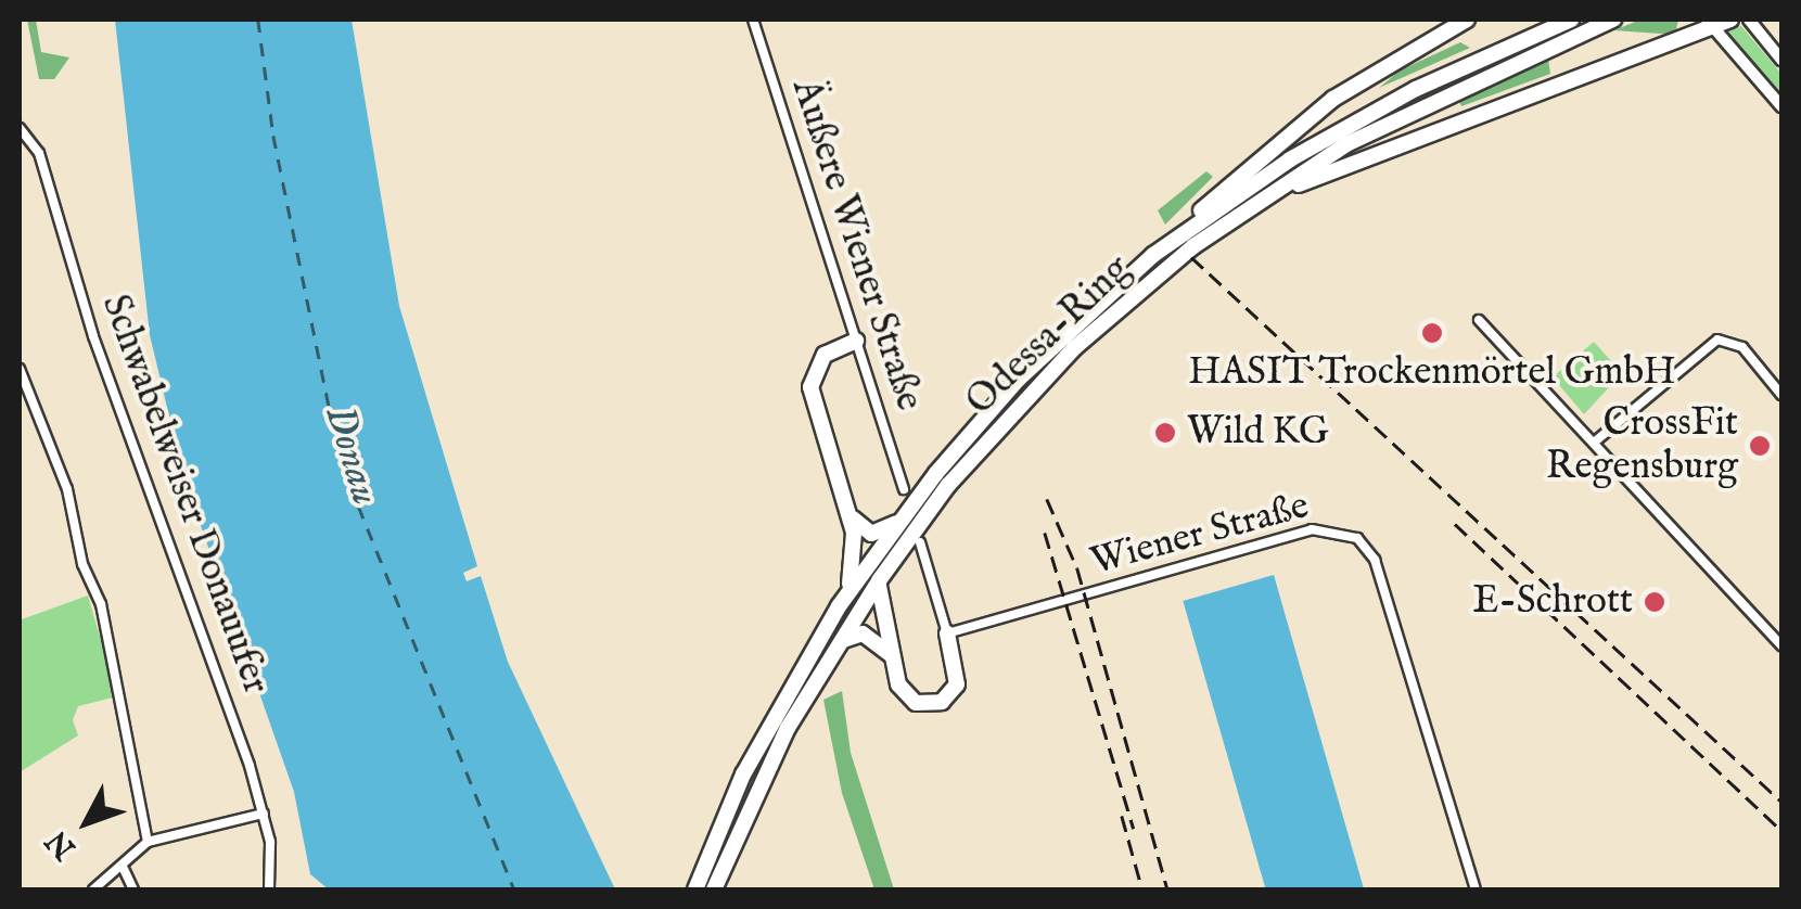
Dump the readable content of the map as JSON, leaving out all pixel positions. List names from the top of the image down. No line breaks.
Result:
{"streets":{"highway":["Odessa-Ring"],"street":["Äußere Wiener Straße","Schwabelweiser Donauufer","Wiener Straße"]},"water":["Donau"],"places":["HASIT Trockenmörtel GmbH","Wild KG","CrossFit Regensburg","E-Schrott"],"north":"bottom left"}
